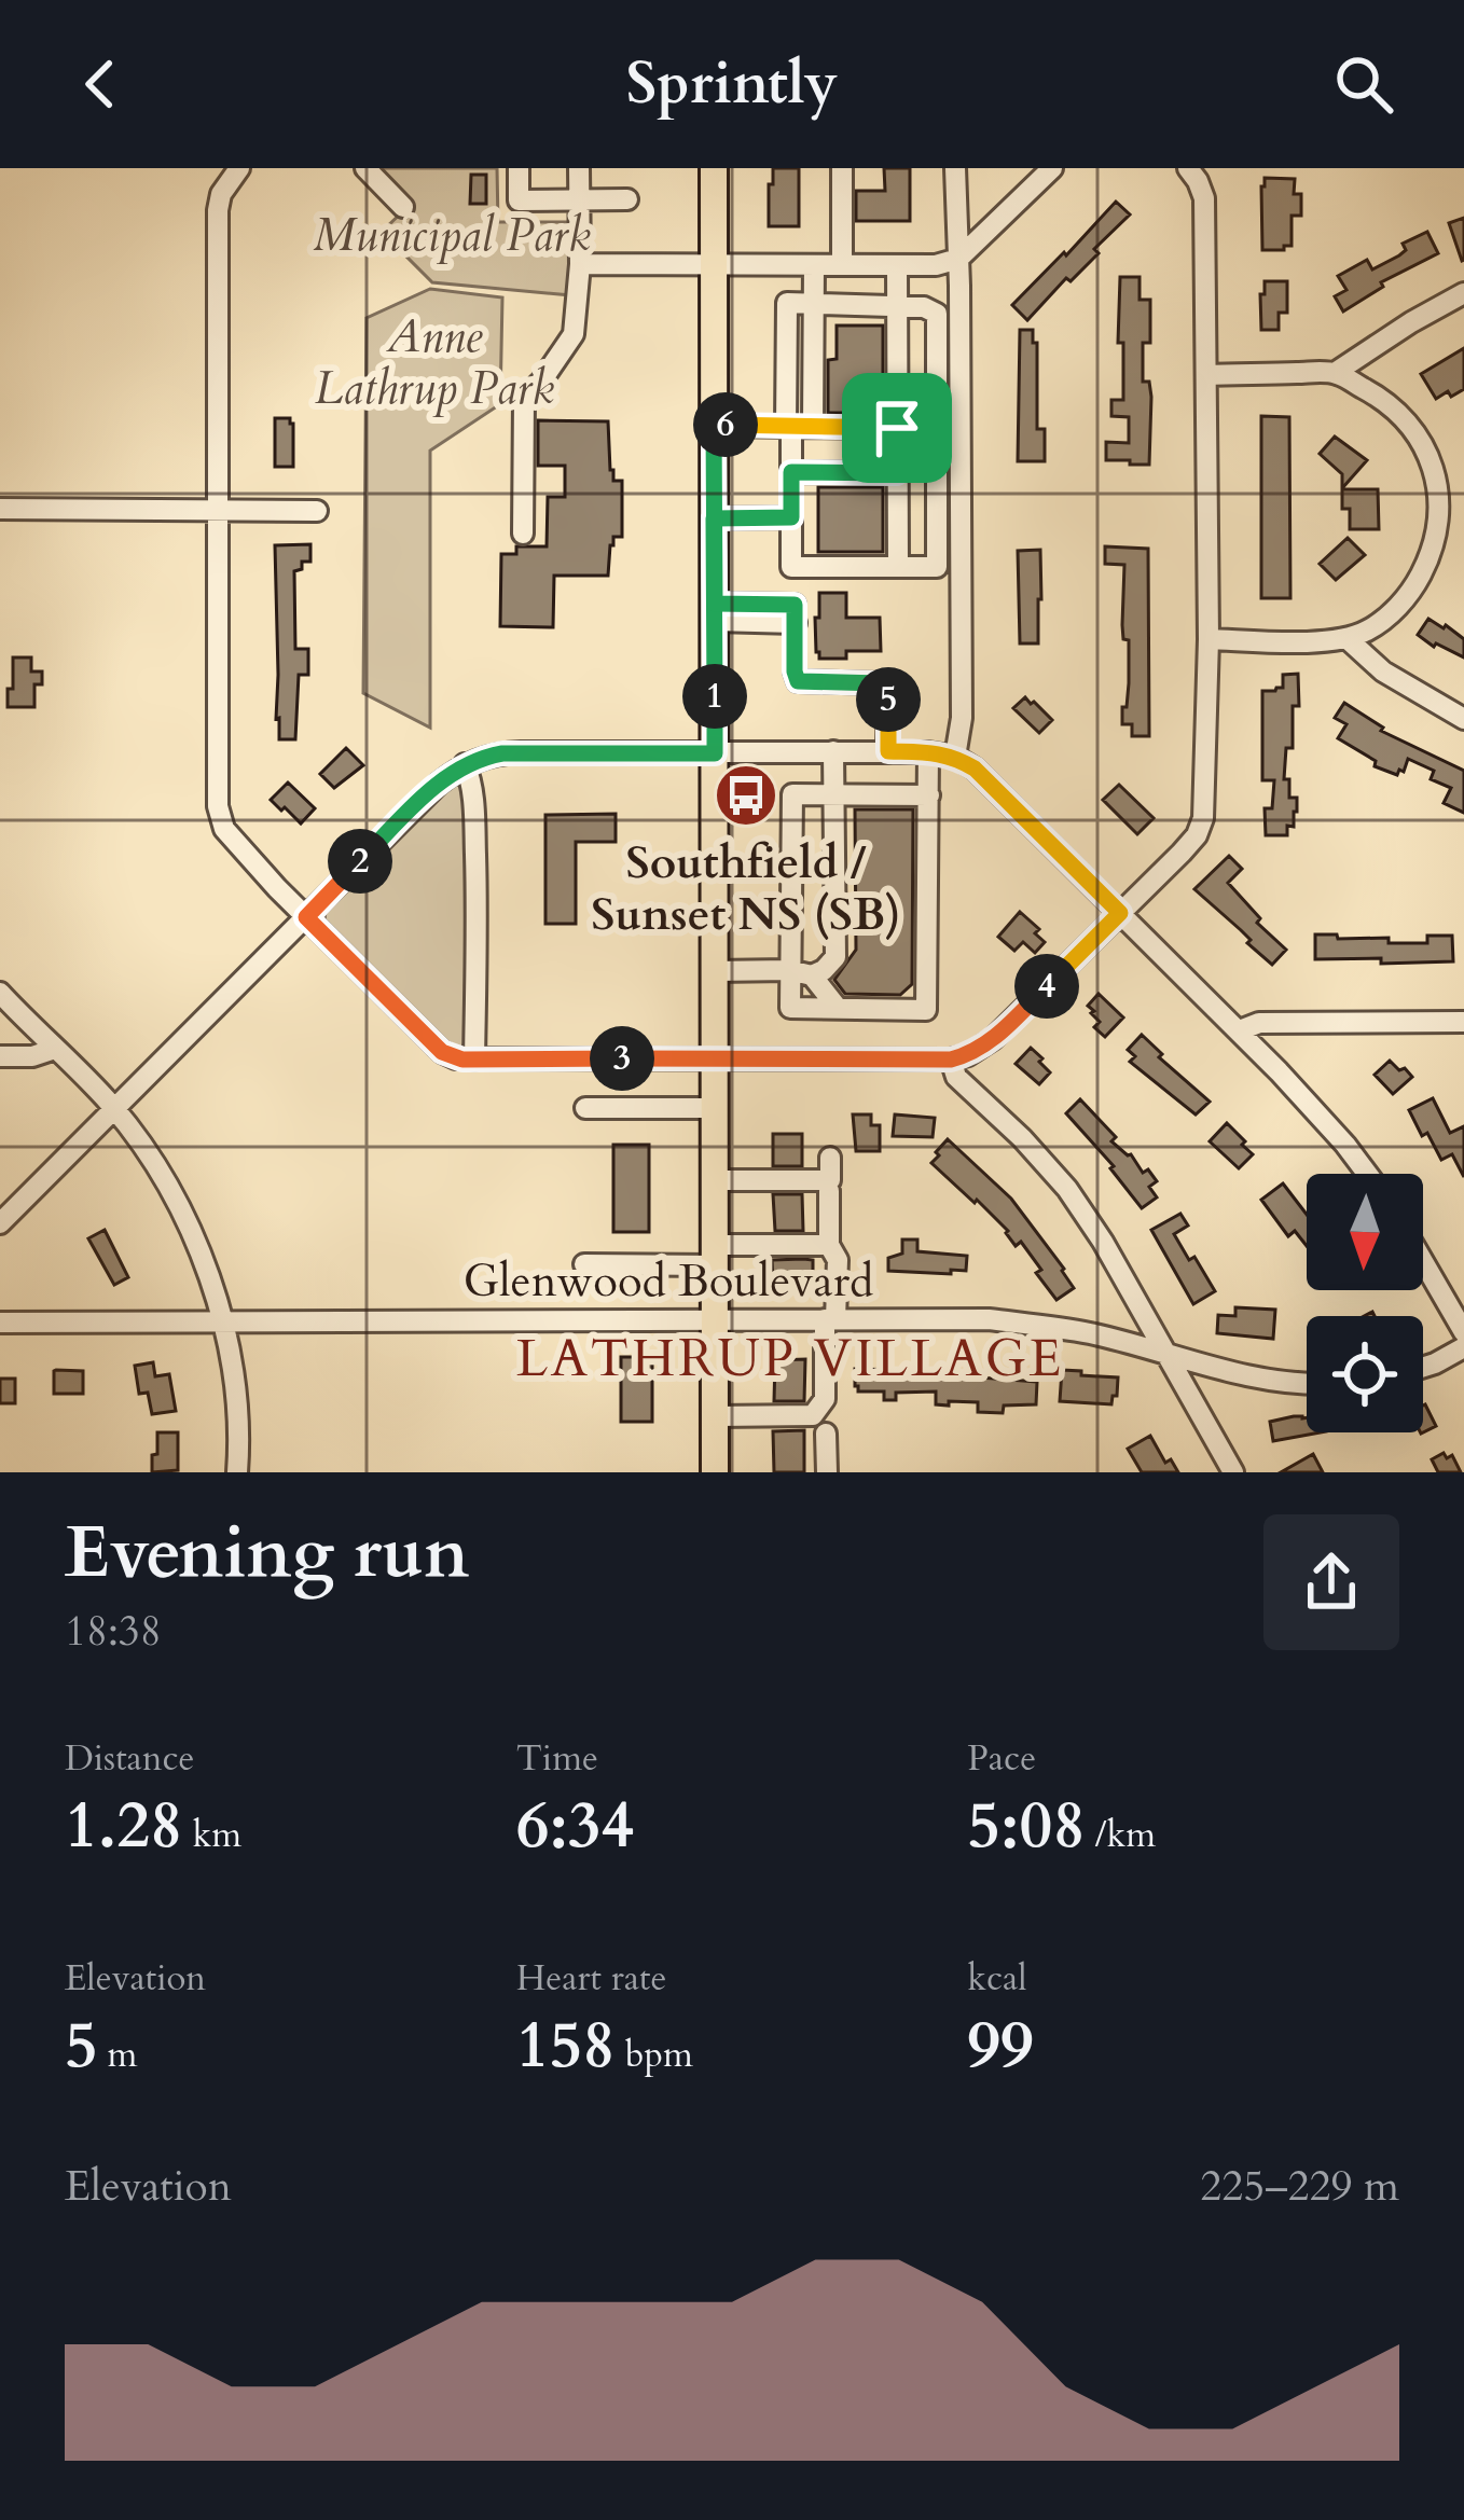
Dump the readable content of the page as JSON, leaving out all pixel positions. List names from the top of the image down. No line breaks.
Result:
{"streets":{"street":["Glenwood Boulevard"]},"districts":["LATHRUP VILLAGE"],"parks":["Municipal Park","Anne Lathrup Park"],"places":{"bus stop":["Southfield / Sunset NS (SB)"]},"north":"bottom","page":{"header":"Sprintly","pins":["6","1","5","2","4","3"],"heading":["Evening run","18:38"],"stats":[["Distance","1.28 km"],["Time","6:34"],["Pace","5:08 /km"],["Elevation","5 m"],["Heart rate","158 bpm"],["kcal","99"]],"chart":["Elevation","225–229 m"]}}
